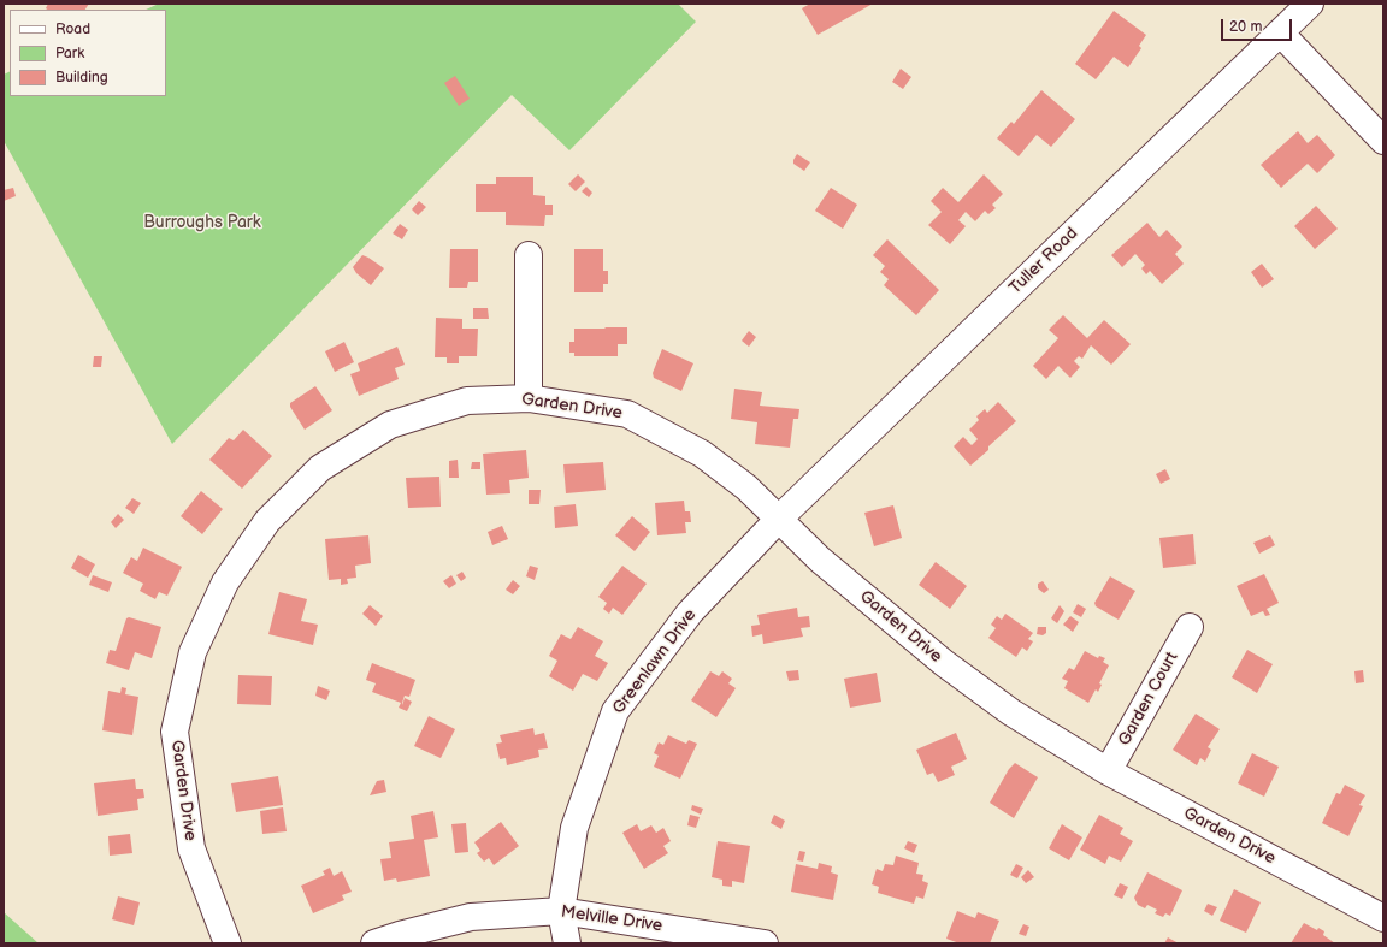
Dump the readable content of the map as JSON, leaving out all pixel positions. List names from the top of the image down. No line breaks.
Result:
{"streets":{"street":["Tuller Road","Garden Drive","Greenlawn Drive","Garden Court","Melville Drive"]},"crossings":[["Tuller Road","Garden Drive"],["Tuller Road","Greenlawn Drive"],["Garden Drive","Greenlawn Drive"],["Garden Drive","Garden Court"],["Greenlawn Drive","Melville Drive"]],"parks":["Burroughs Park"],"legend":["Road","Park","Building"],"scale_bar":"20 m"}
